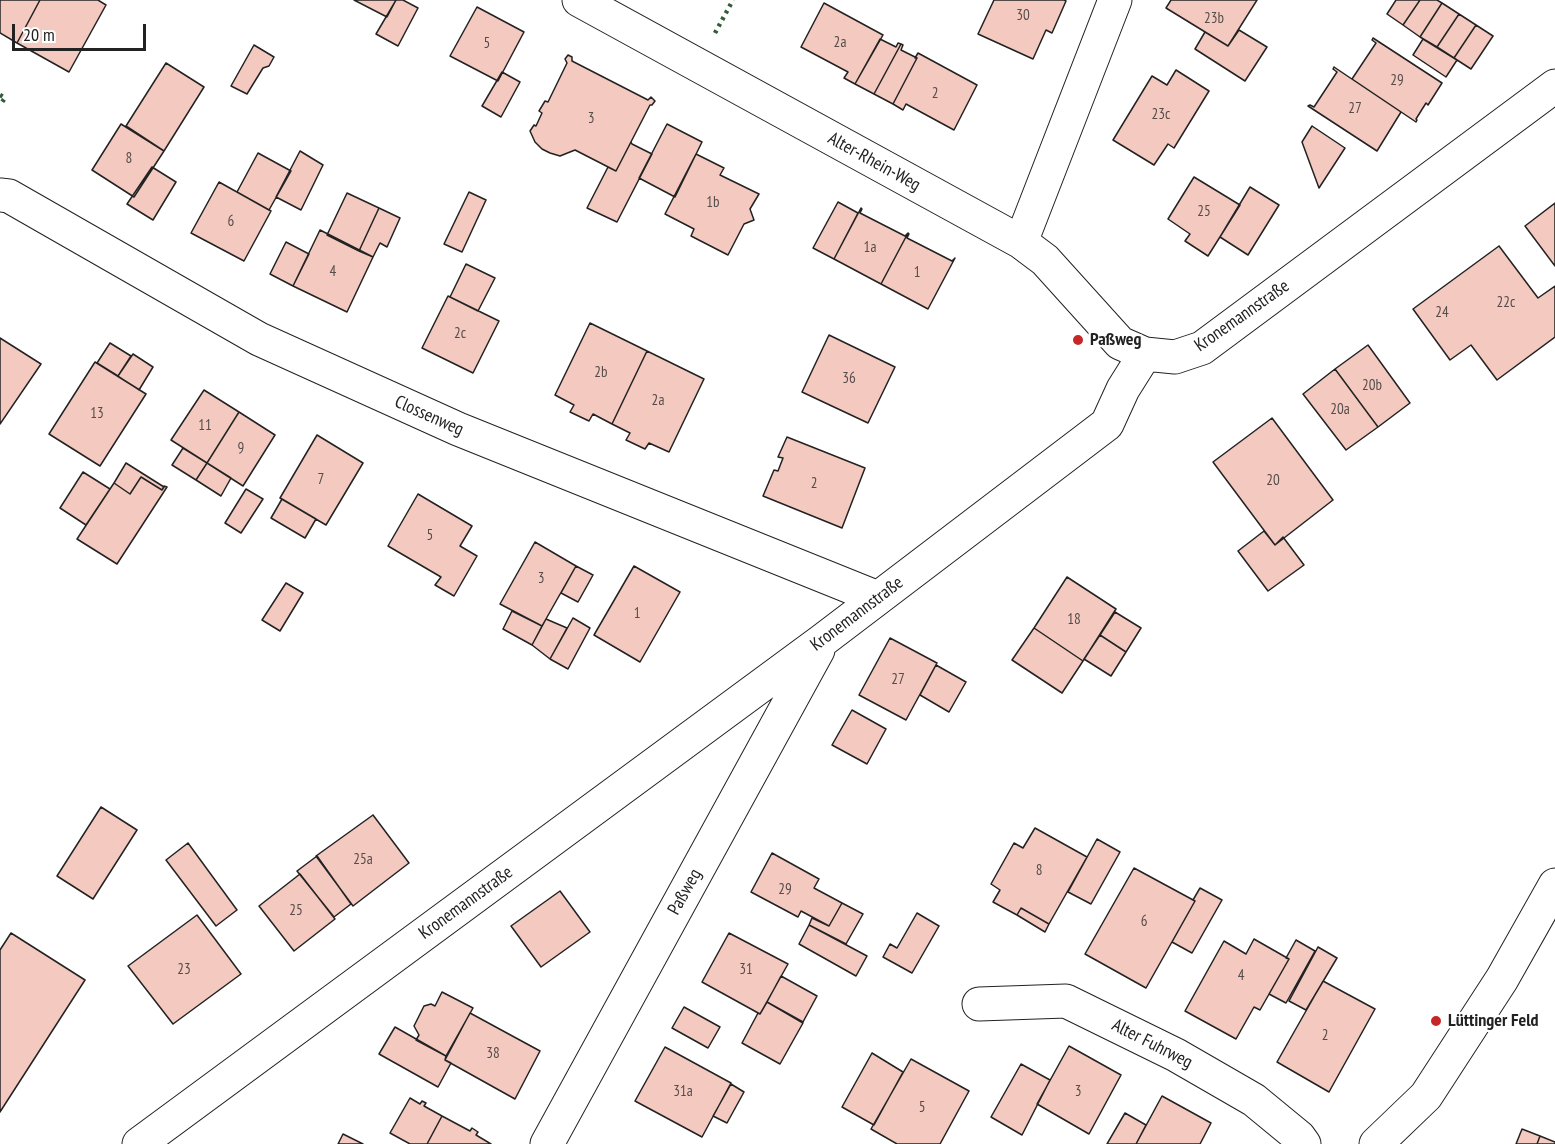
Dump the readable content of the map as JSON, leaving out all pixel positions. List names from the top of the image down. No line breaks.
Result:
{"streets":{"street":["Alter-Rhein-Weg","Kronemannstraße","Clossenweg","Paßweg","Alter Fuhrweg"]},"crossings":[["Alter-Rhein-Weg","Kronemannstraße"],["Kronemannstraße","Clossenweg"],["Kronemannstraße","Paßweg"]],"places":["Paßweg","Lüttinger Feld"],"house_numbers":["30","23b","2a","5","29","2","27","23c","3","8","1b","25","6","1a","4","1","22c","24","2c","2b","36","20b","2a","20a","13","11","9","7","20","2","5","3","1","18","27","25a","8","29","25","6","23","31","4","2","38","31a","3","5"],"scale_bar":"20 m"}
